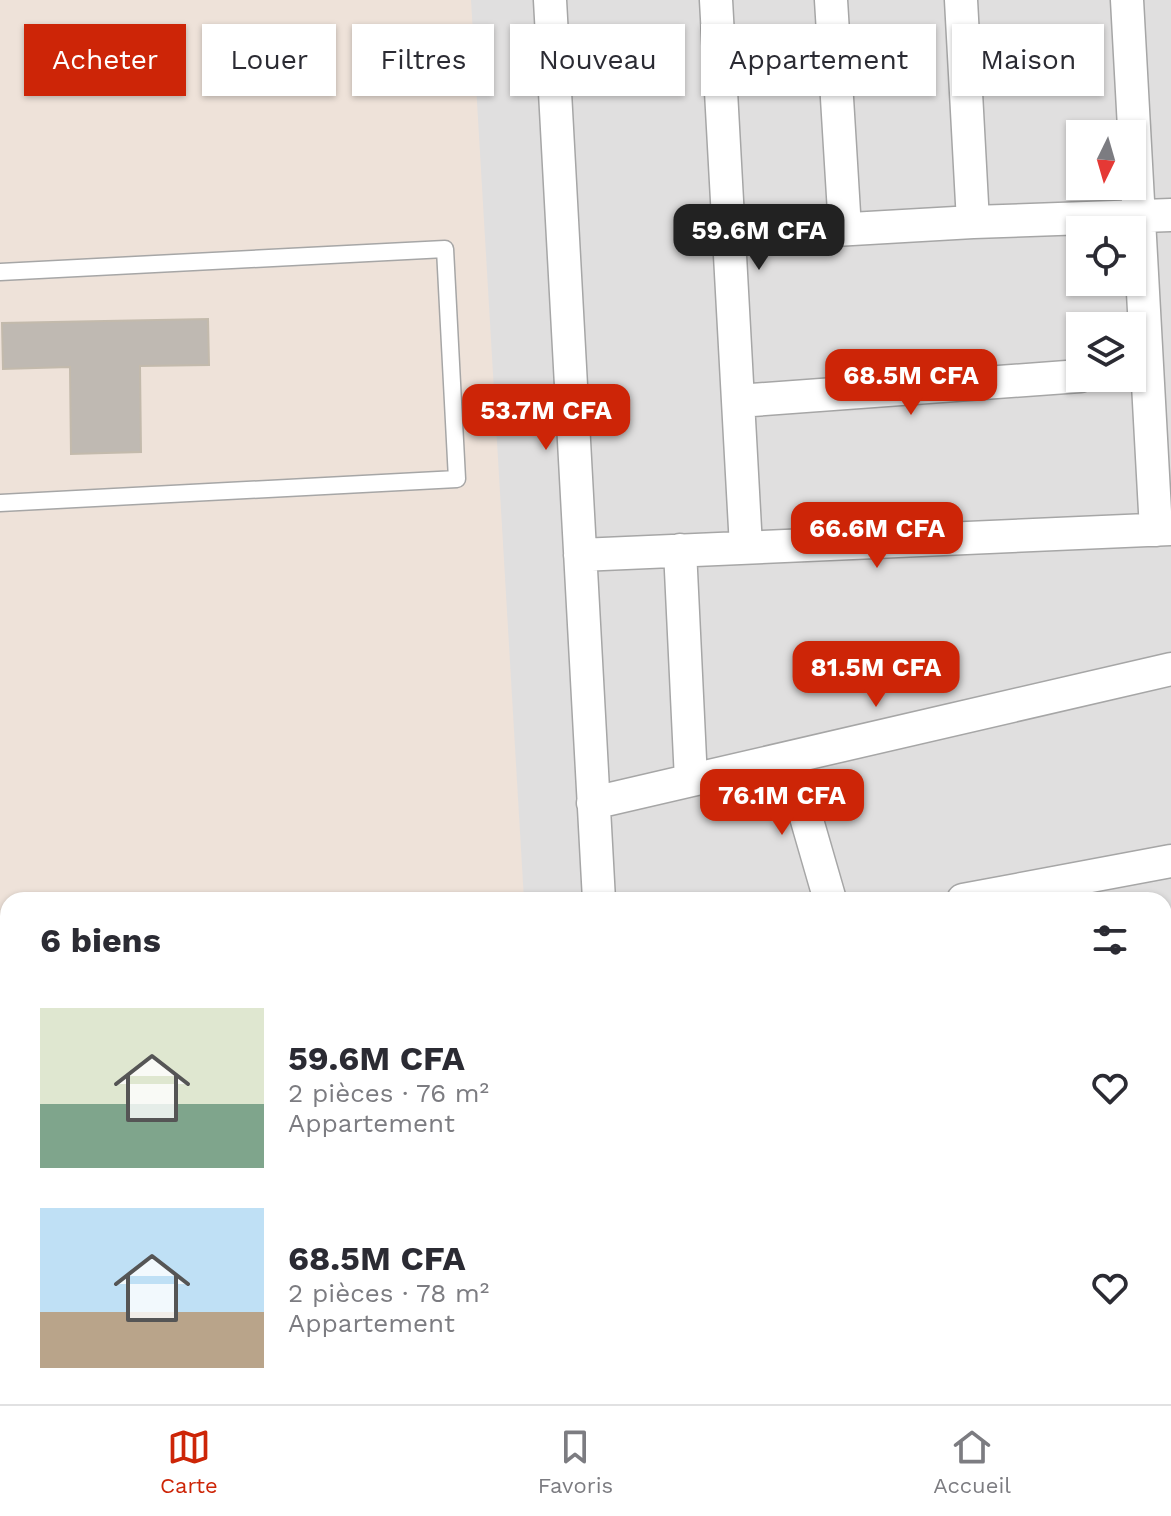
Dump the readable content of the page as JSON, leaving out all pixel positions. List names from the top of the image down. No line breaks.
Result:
{"north":"bottom","page":{"chip":["Acheter","Louer","Filtres","Nouveau","Appartement","Maison"],"price":["59.6M CFA","68.5M CFA","53.7M CFA","66.6M CFA","81.5M CFA","76.1M CFA"],"heading":"6 biens","list":[{"name":"59.6M CFA","note":"2 pièces · 76 m² · Appartement"},{"name":"68.5M CFA","note":"2 pièces · 78 m² · Appartement"}],"tabs":["Carte","Favoris","Accueil"]}}
